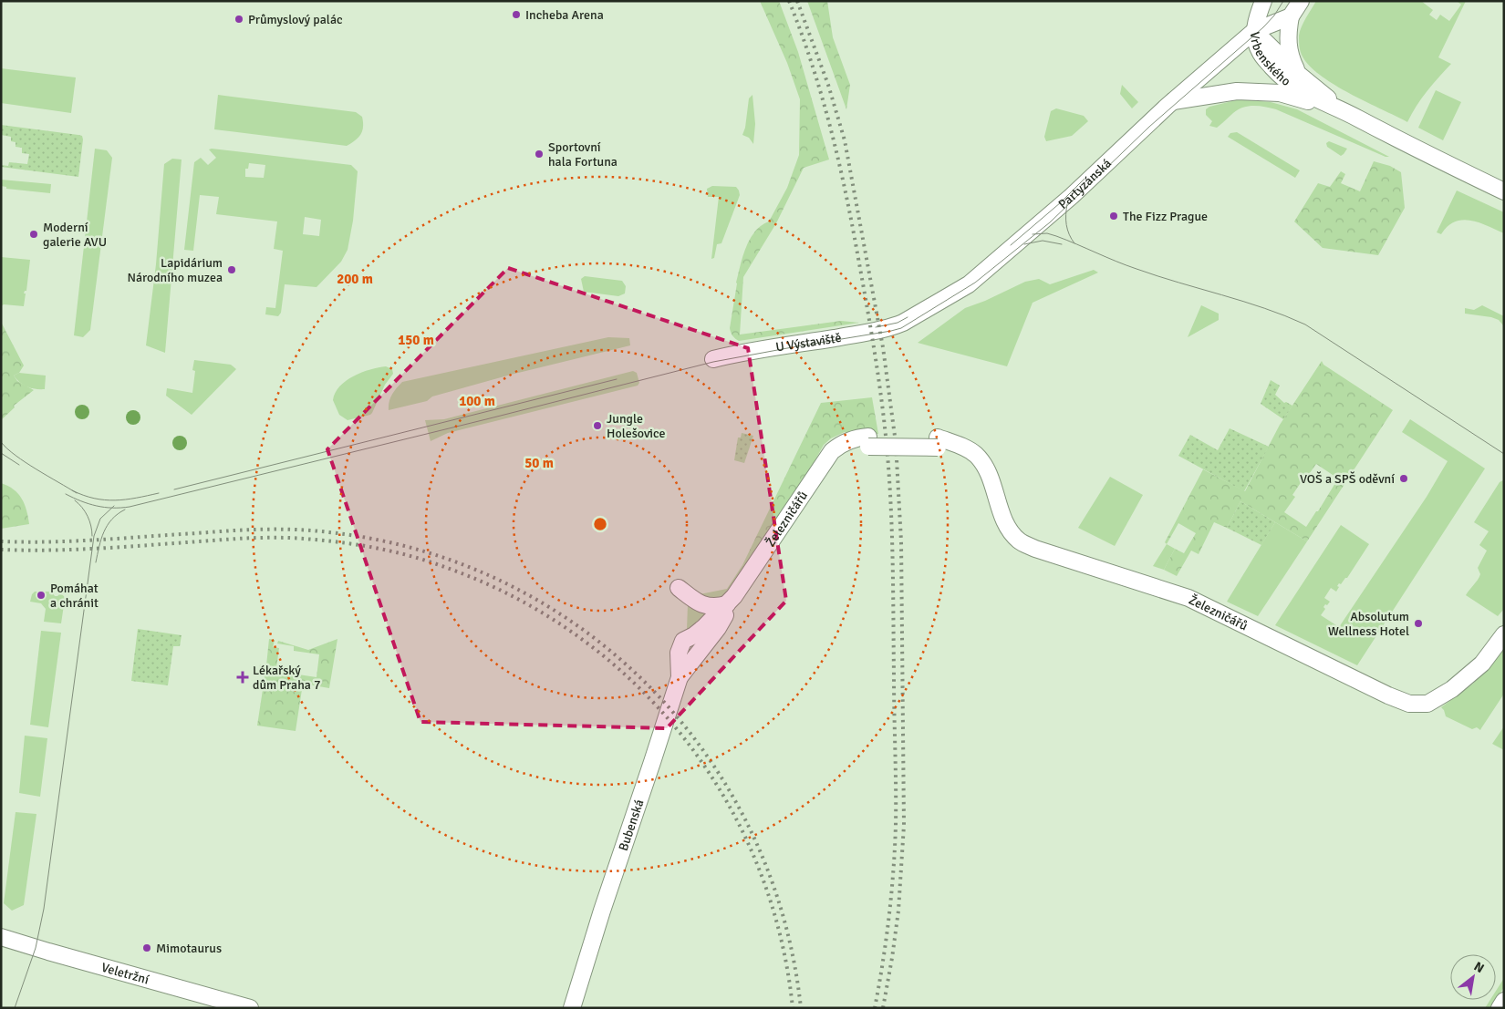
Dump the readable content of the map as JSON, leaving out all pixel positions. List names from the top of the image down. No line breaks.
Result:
{"streets":{"main road":["Vrbenského","Partyzánská","U Výstaviště","Železničářů","Bubenská","Veletržní"]},"crossings":[["Vrbenského","Partyzánská"],["Partyzánská","U Výstaviště"],["Železničářů","Bubenská"]],"places":{"other":["Incheba Arena","Průmyslový palác","Sportovní hala Fortuna","The Fizz Prague","Moderní galerie AVU","Lapidárium Národního muzea","Jungle Holešovice","VOŠ a SPŠ oděvní","Pomáhat a chránit","Absolutum Wellness Hotel","Mimotaurus"],"health":["Lékařský dům Praha 7"]},"north":"top right","rings":["200 m","150 m","100 m","50 m"]}
